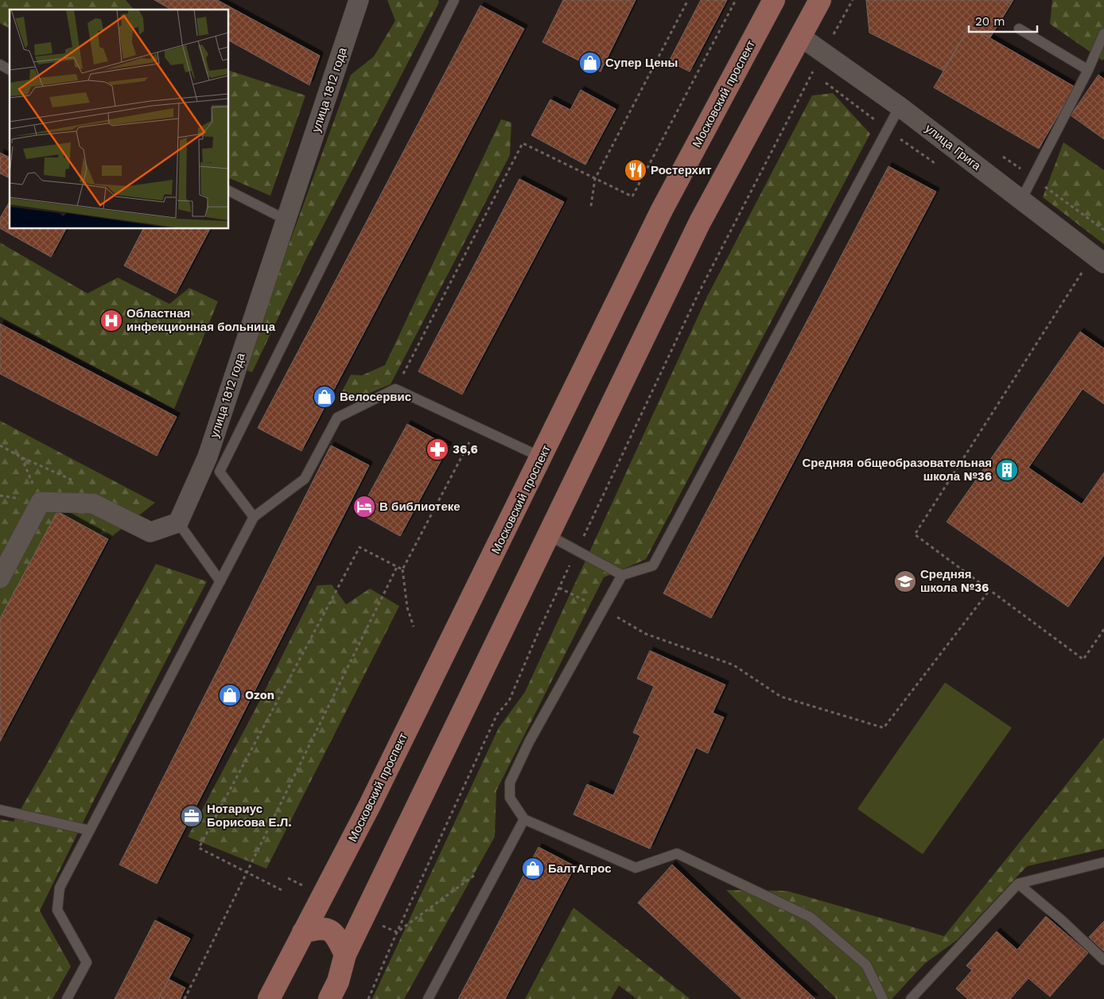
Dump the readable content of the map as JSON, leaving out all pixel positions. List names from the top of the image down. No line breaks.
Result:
{"streets":{"main road":["Московский проспект"],"street":["улица 1812 года","улица Грига"]},"places":{"shop":["Супер Цены","Велосервис","Ozon","БалтАгрос"],"restaurant":["Ростерхит"],"hospital":["Областная инфекционная больница"],"pharmacy":["36,6"],"building":["Средняя общеобразовательная школа №36"],"hotel":["В библиотеке"],"school or university":["Средняя школа №36"],"office":["Нотариус Борисова Е.Л."]},"scale_bar":"20 m"}
